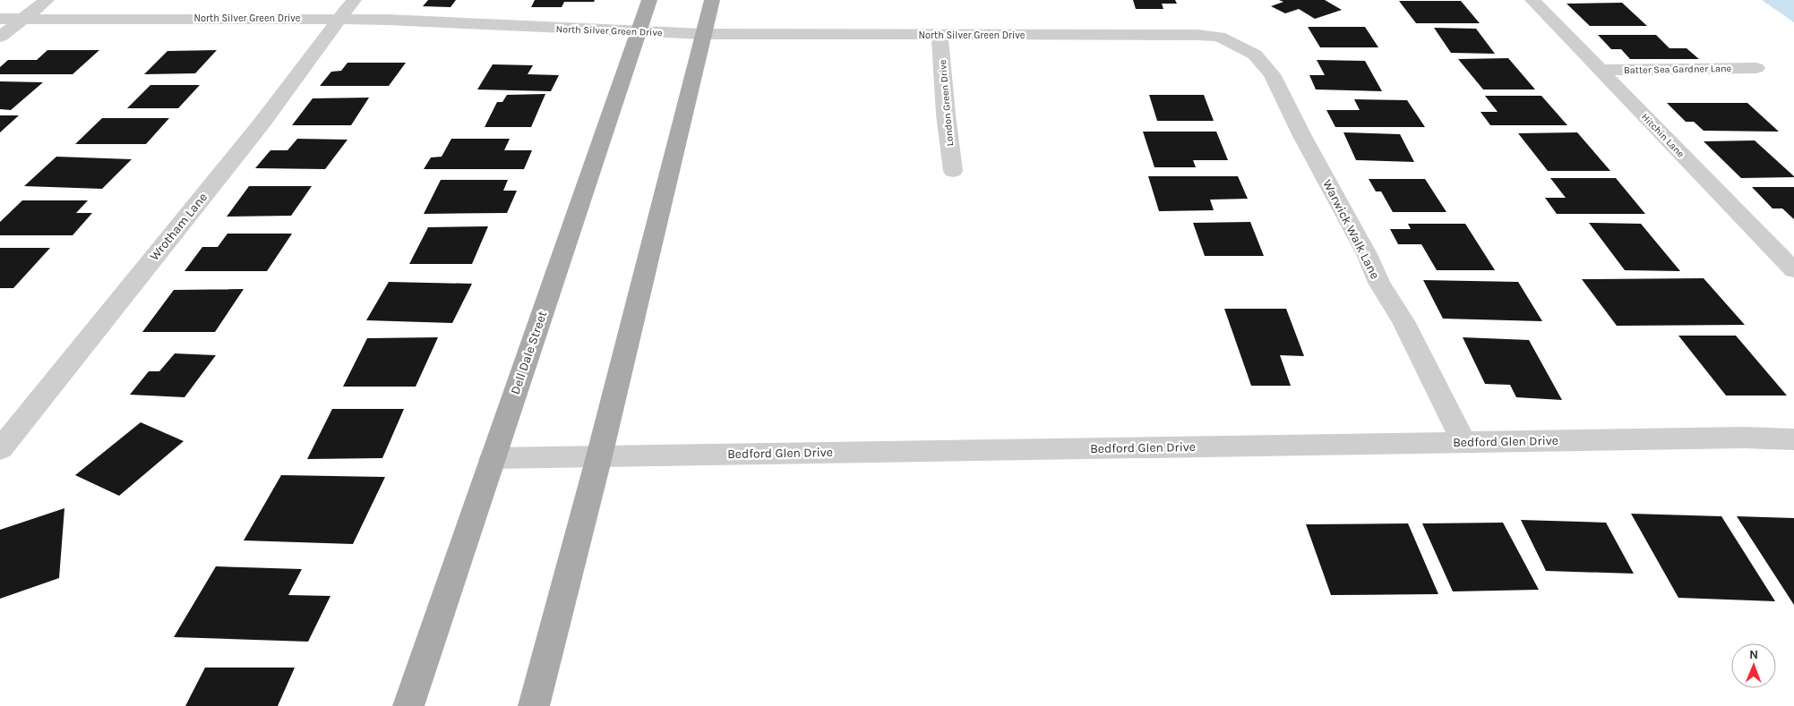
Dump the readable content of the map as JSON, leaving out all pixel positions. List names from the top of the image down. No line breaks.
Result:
{"streets":{"main road":["Dell Dale Street"],"street":["North Silver Green Drive","Batter Sea Gardner Lane","London Green Drive","Hitchin Lane","Wrotham Lane","Warwick Walk Lane","Bedford Glen Drive"]},"crossings":[["North Silver Green Drive","London Green Drive"],["North Silver Green Drive","Wrotham Lane"],["North Silver Green Drive","Warwick Walk Lane"],["North Silver Green Drive","Dell Dale Street"],["Batter Sea Gardner Lane","Hitchin Lane"],["Warwick Walk Lane","Bedford Glen Drive"],["Dell Dale Street","Bedford Glen Drive"]],"north":"top"}
